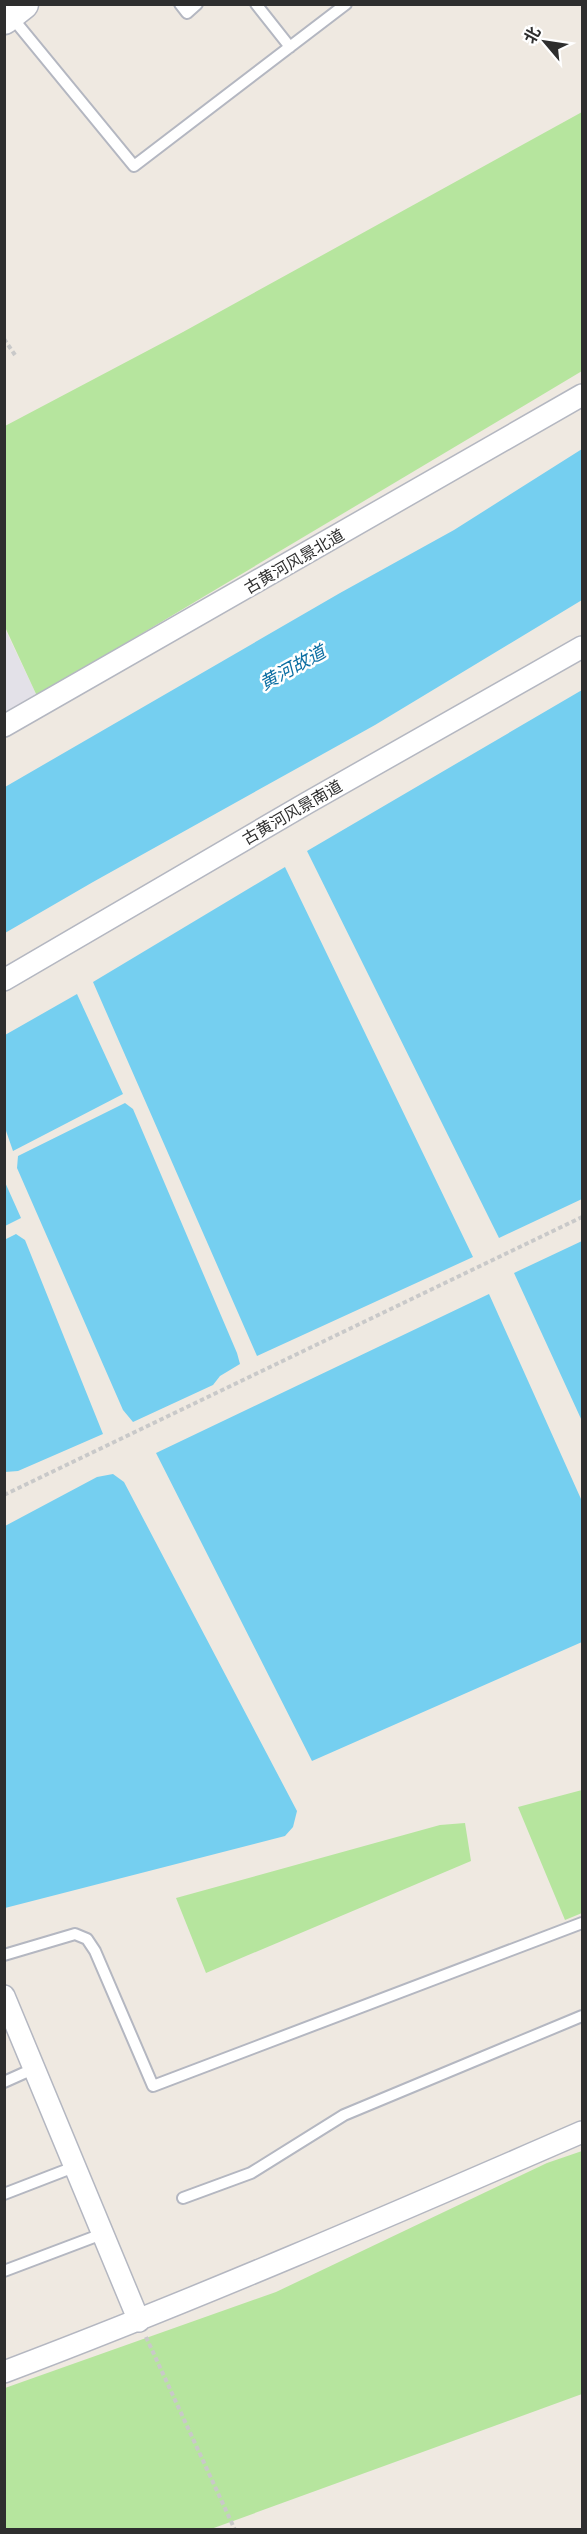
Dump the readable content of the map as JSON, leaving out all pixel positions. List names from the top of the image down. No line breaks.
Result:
{"streets":{"street":["古黄河风景北道","古黄河风景南道"]},"water":["黄河故道"],"north":"top left"}
